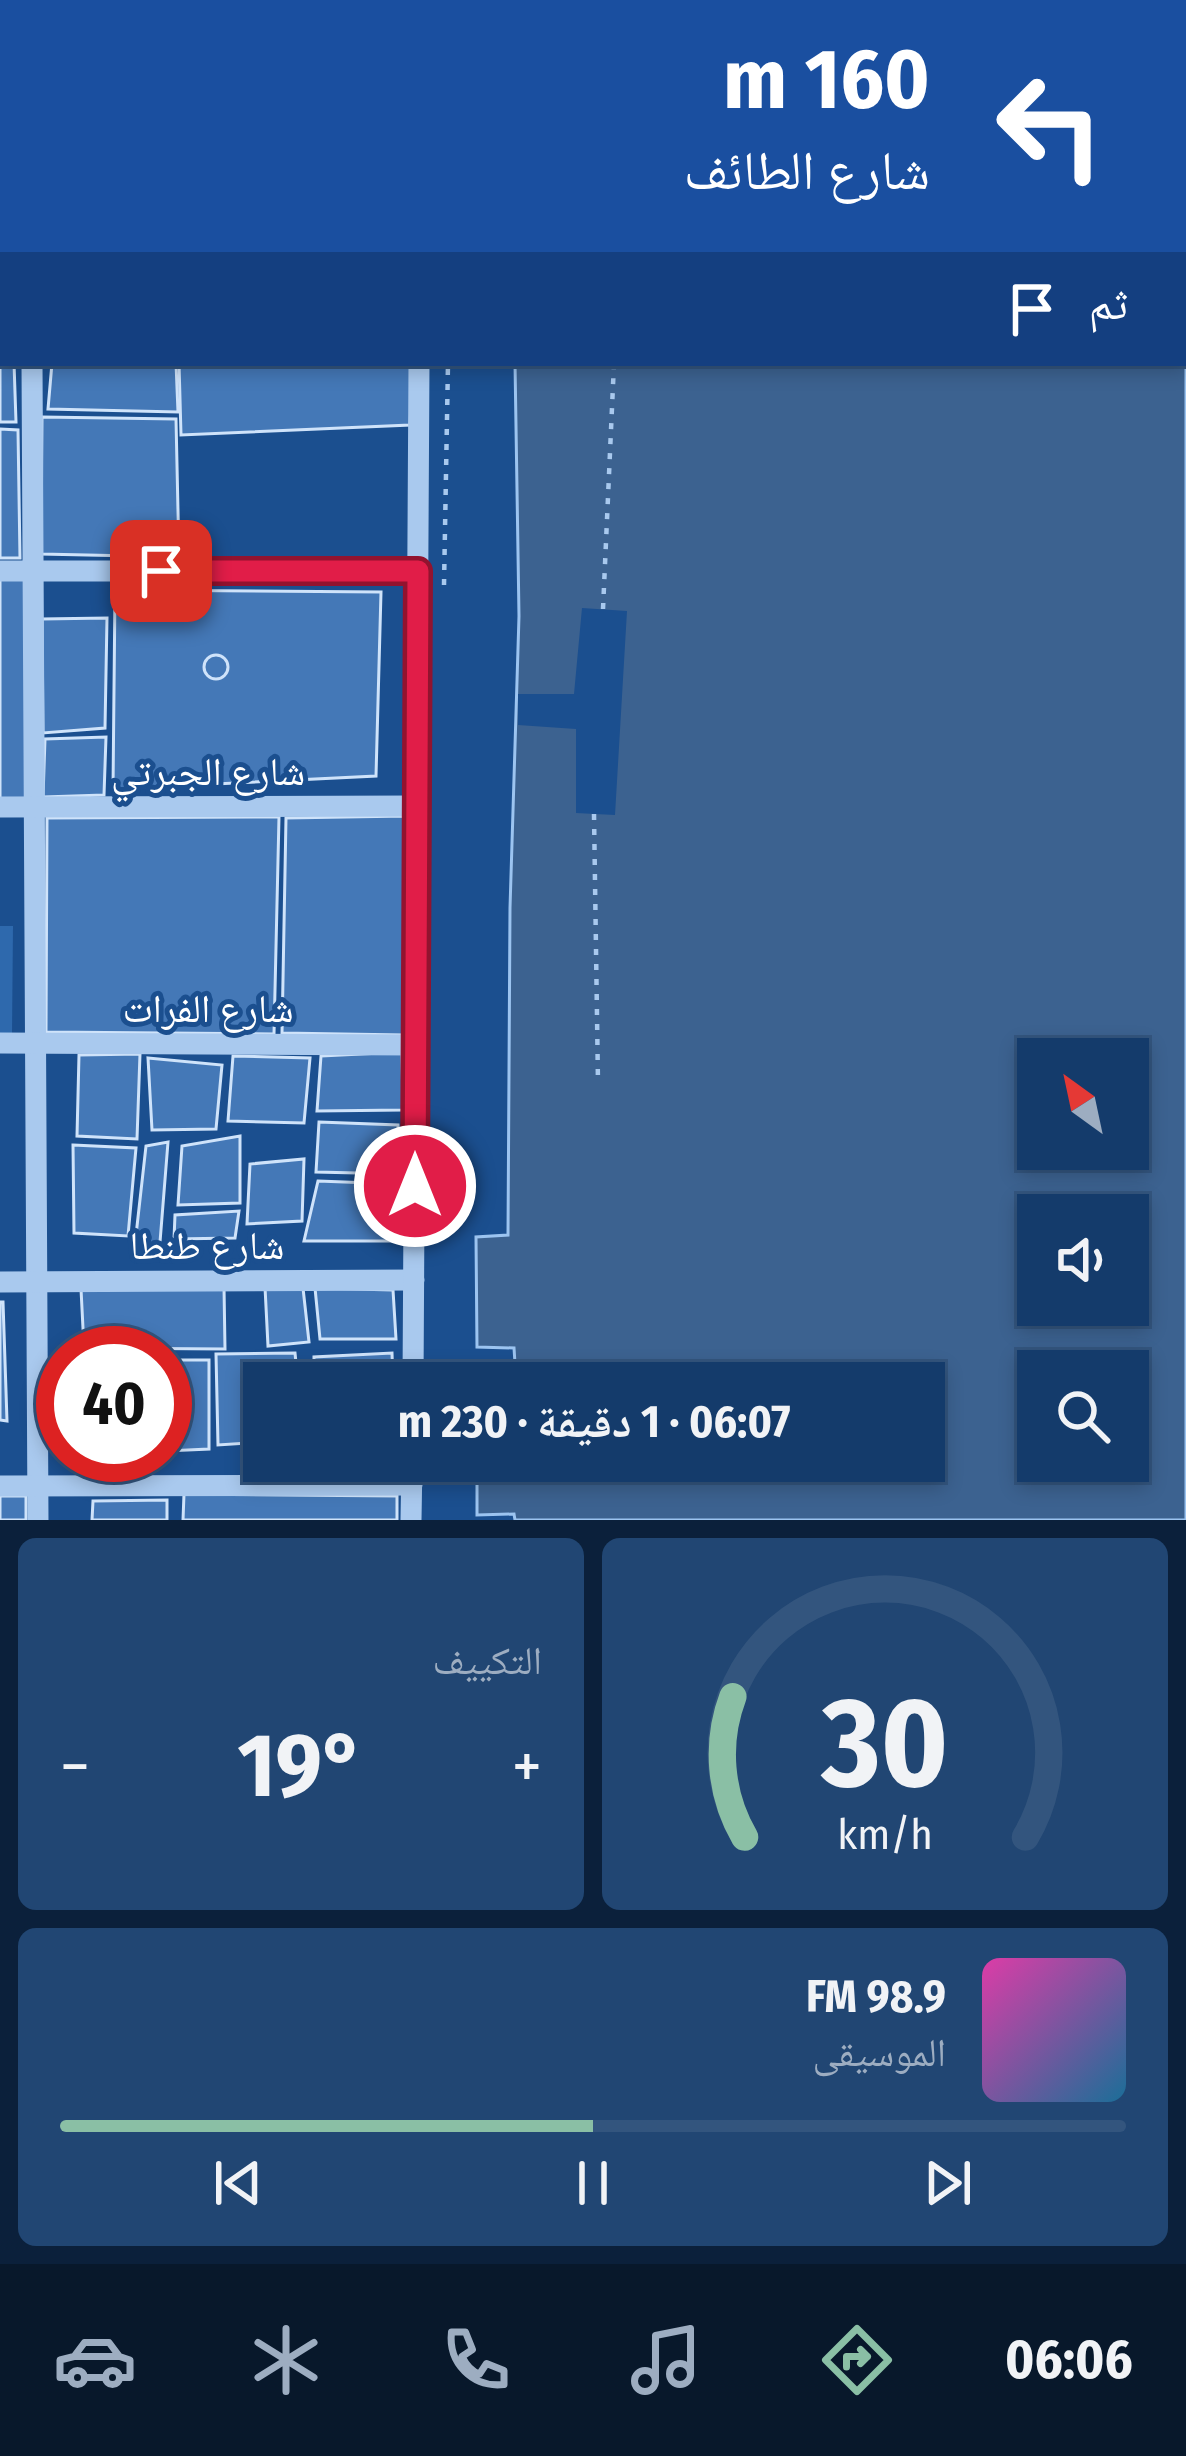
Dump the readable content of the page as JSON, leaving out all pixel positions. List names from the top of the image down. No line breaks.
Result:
{"streets":{"street":["شارع الجبرتي","شارع الفرات","شارع طنطا"]},"north":"top left","page":{"turn":["160 m","شارع الطائف"],"then":"ثم","limit":"40","trip":"06:07 · 1 دقيقة · 230 m","tile":"التكييف","heat":["−","19°","+"],"song":["98.9 FM","الموسيقى"],"tabs":"06:06","gauge":["30","km/h"]}}
